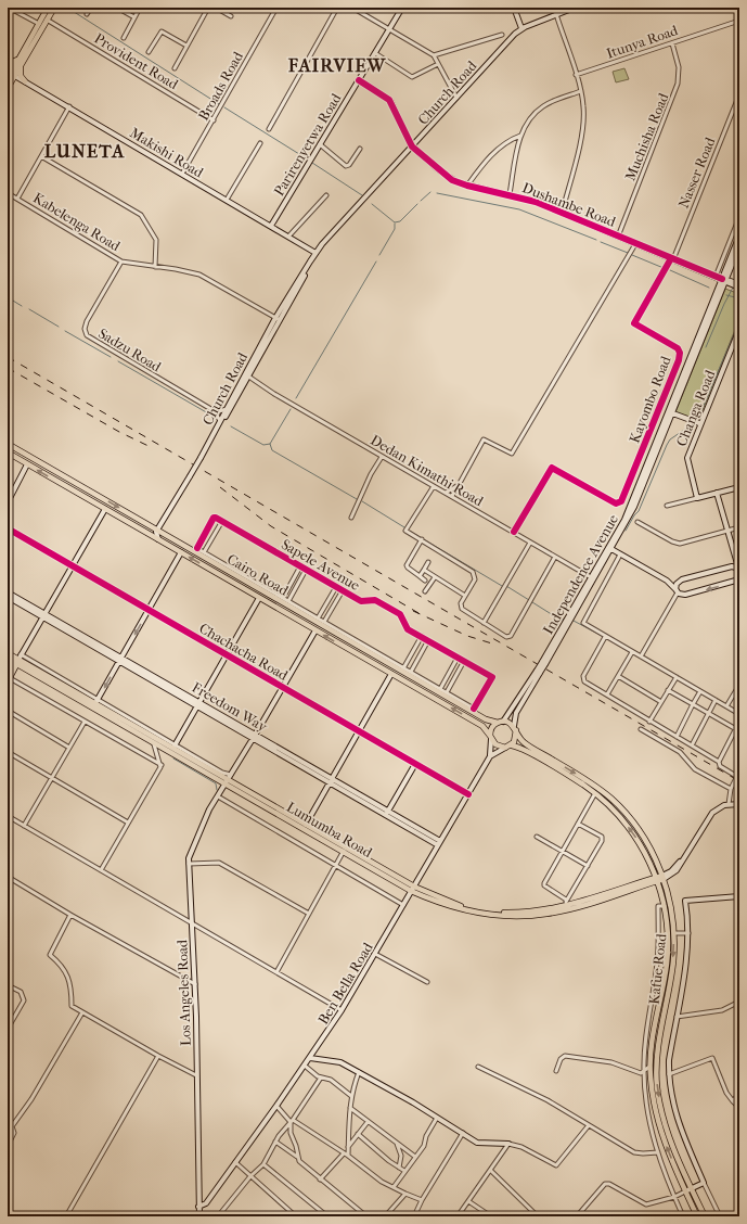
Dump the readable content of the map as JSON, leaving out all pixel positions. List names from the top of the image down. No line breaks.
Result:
{"streets":{"main road":["Church Road","Parirenyetwa Road","Makishi Road","Dushambe Road","Changa Road","Cairo Road","Independence Avenue","Chachacha Road","Freedom Way","Lumumba Road","Kafue Road","Ben Bella Road","Los Angeles Road"],"street":["Itunya Road","Provident Road","Broads Road","Muchisha Road","Nasser Road","Kabelenga Road","Sadzu Road","Kayombo Road","Dedan Kimathi Road","Sapele Avenue"]},"crossings":[["Itunya Road","Muchisha Road"],["Provident Road","Broads Road"],["Broads Road","Makishi Road"],["Church Road","Makishi Road"],["Church Road","Dushambe Road"],["Church Road","Kabelenga Road"],["Church Road","Dedan Kimathi Road"],["Church Road","Cairo Road"],["Muchisha Road","Dushambe Road"],["Parirenyetwa Road","Makishi Road"],["Nasser Road","Dushambe Road"],["Nasser Road","Kayombo Road"],["Dushambe Road","Kayombo Road"],["Dushambe Road","Independence Avenue"],["Kabelenga Road","Sadzu Road"],["Kayombo Road","Dedan Kimathi Road"],["Dedan Kimathi Road","Independence Avenue"],["Cairo Road","Independence Avenue"],["Cairo Road","Kafue Road"],["Cairo Road","Ben Bella Road"],["Cairo Road","Los Angeles Road"],["Independence Avenue","Kafue Road"],["Independence Avenue","Ben Bella Road"],["Chachacha Road","Ben Bella Road"],["Chachacha Road","Los Angeles Road"],["Freedom Way","Ben Bella Road"],["Freedom Way","Los Angeles Road"],["Lumumba Road","Kafue Road"],["Lumumba Road","Ben Bella Road"],["Lumumba Road","Los Angeles Road"],["Kafue Road","Ben Bella Road"],["Ben Bella Road","Los Angeles Road"]],"districts":["FAIRVIEW","LUNETA"]}
